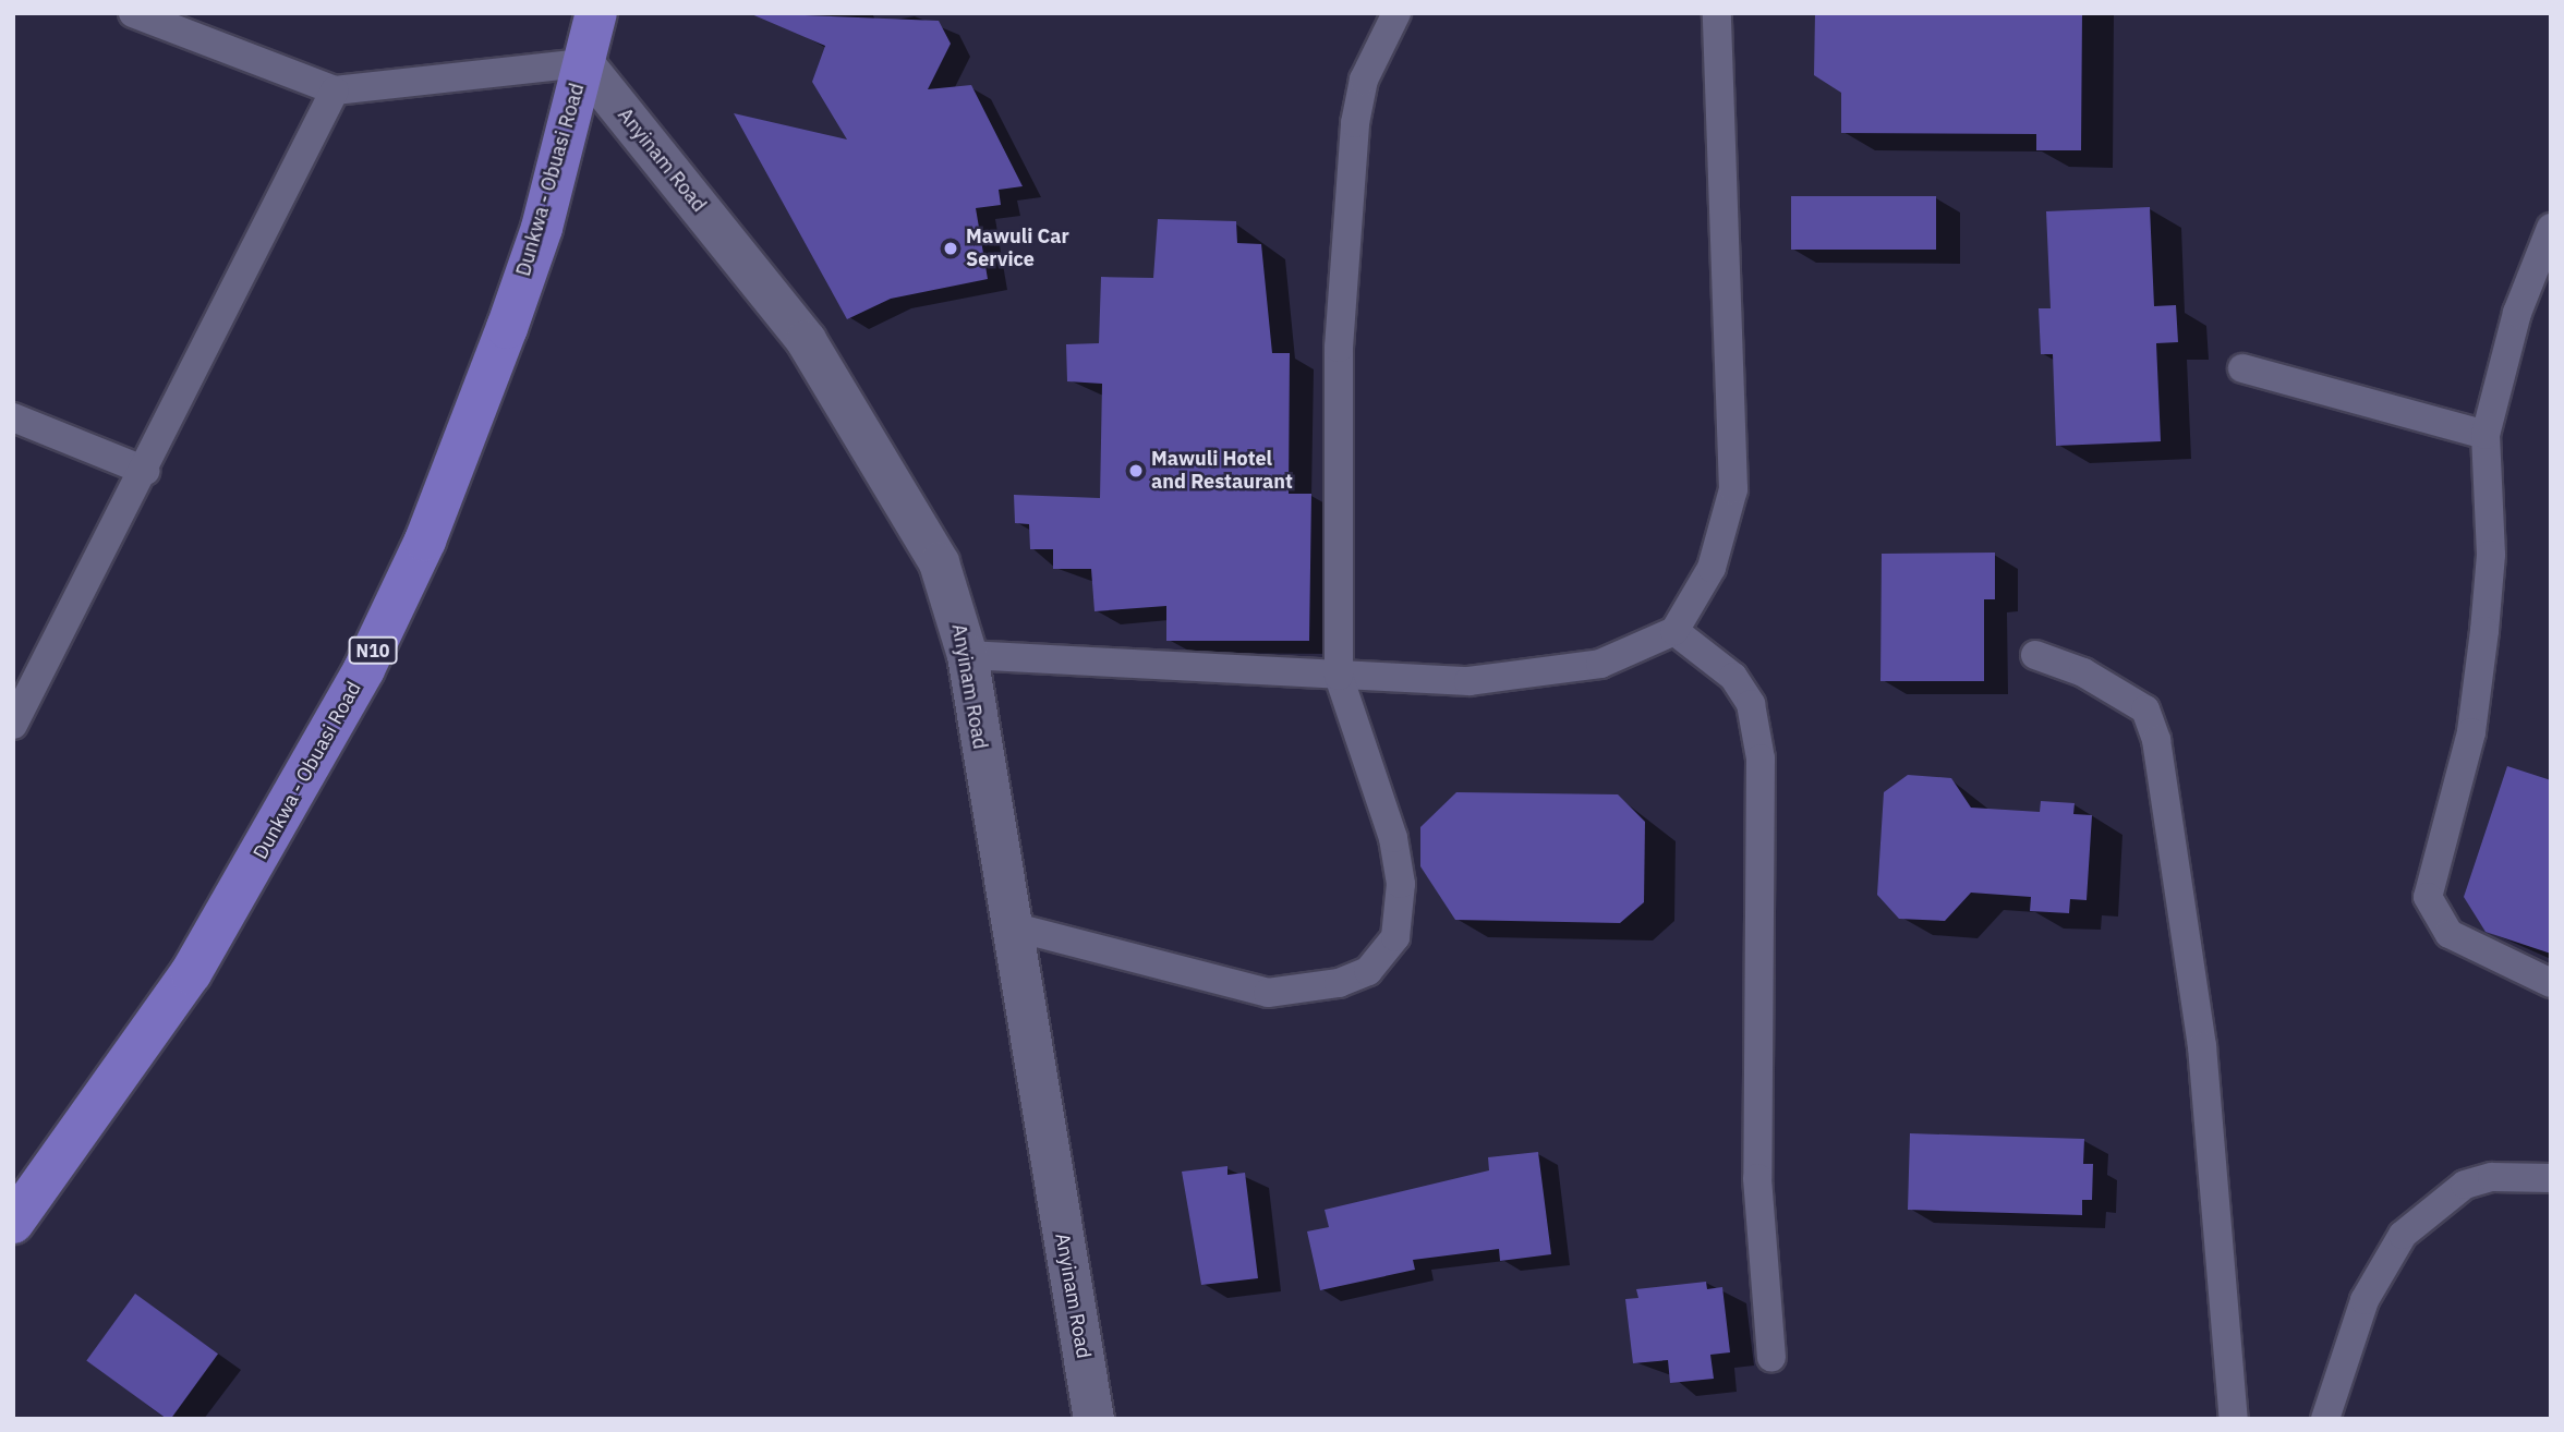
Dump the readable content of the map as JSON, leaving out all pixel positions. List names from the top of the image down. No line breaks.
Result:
{"streets":{"main road":["Dunkwa - Obuasi Road","N10"],"street":["Anyinam Road"]},"crossings":[["Anyinam Road","Dunkwa - Obuasi Road"]],"places":["Mawuli Car Service","Mawuli Hotel and Restaurant"]}
